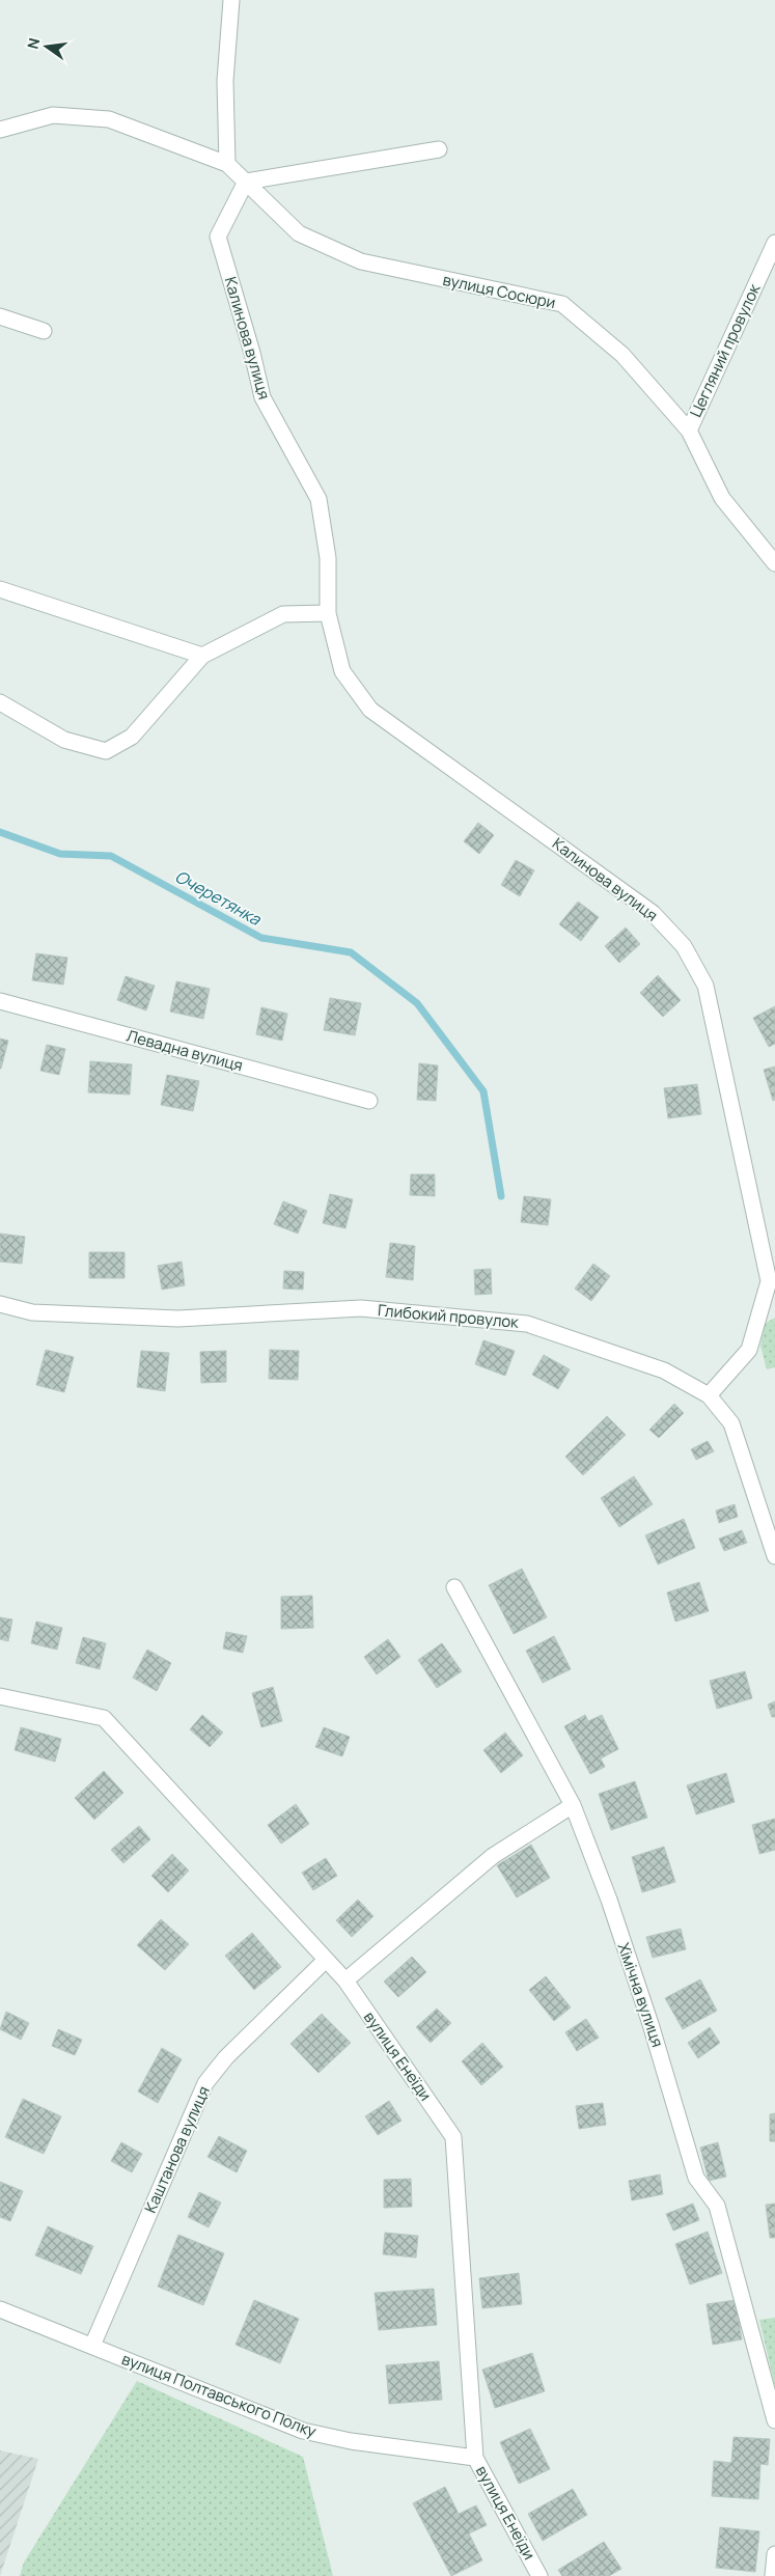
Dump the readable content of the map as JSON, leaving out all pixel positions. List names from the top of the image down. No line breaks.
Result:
{"streets":{"street":["вулиця Сосюри","Калинова вулиця","Цегляний провулок","Левадна вулиця","Глибокий провулок","Хімічна вулиця","вулиця Енеїди","Каштанова вулиця","вулиця Полтавського Полку"]},"crossings":[["вулиця Сосюри","Калинова вулиця"],["вулиця Сосюри","Цегляний провулок"],["Калинова вулиця","Глибокий провулок"],["вулиця Енеїди","Каштанова вулиця"],["вулиця Енеїди","вулиця Полтавського Полку"],["Каштанова вулиця","вулиця Полтавського Полку"]],"water":["Очеретянка"],"north":"left"}
